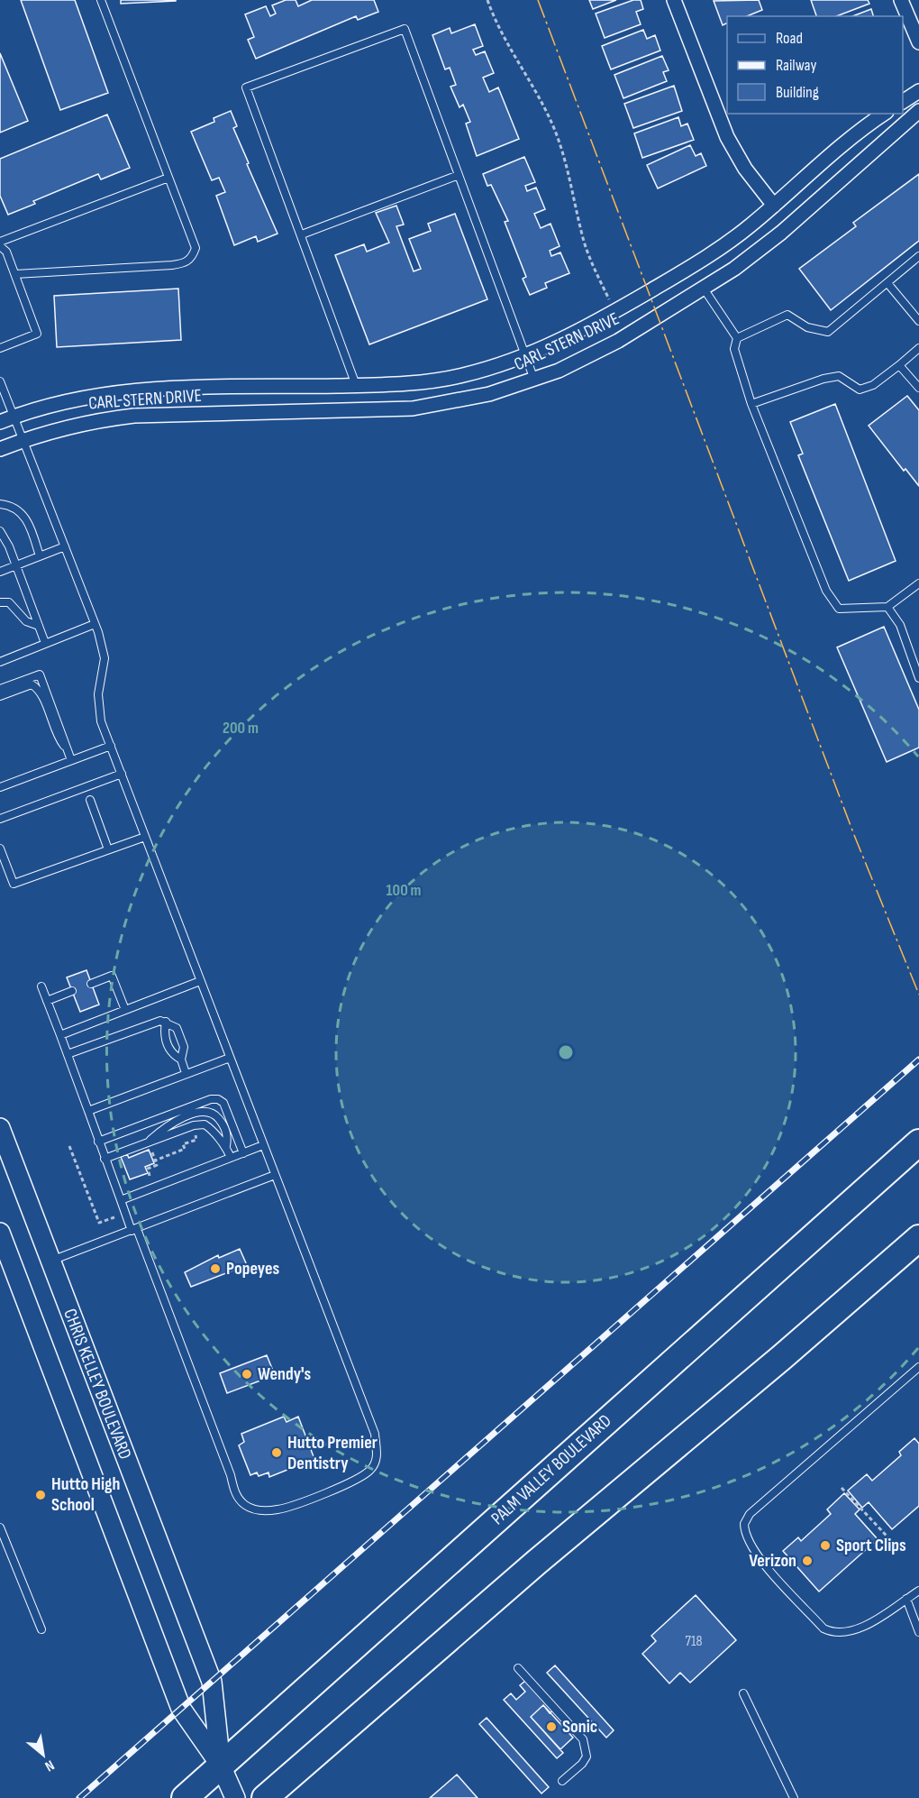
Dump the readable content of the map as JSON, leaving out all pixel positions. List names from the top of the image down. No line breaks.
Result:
{"streets":{"highway":["PALM VALLEY BOULEVARD"],"main road":["CHRIS KELLEY BOULEVARD"],"street":["CARL STERN DRIVE"]},"crossings":[["CHRIS KELLEY BOULEVARD","PALM VALLEY BOULEVARD"]],"places":["Popeyes","Wendy's","Hutto Premier Dentistry","Hutto High School","Sport Clips","Verizon","Sonic"],"house_numbers":["718"],"legend":["Road","Railway","Building"],"north":"bottom right","rings":["200 m","100 m"]}
